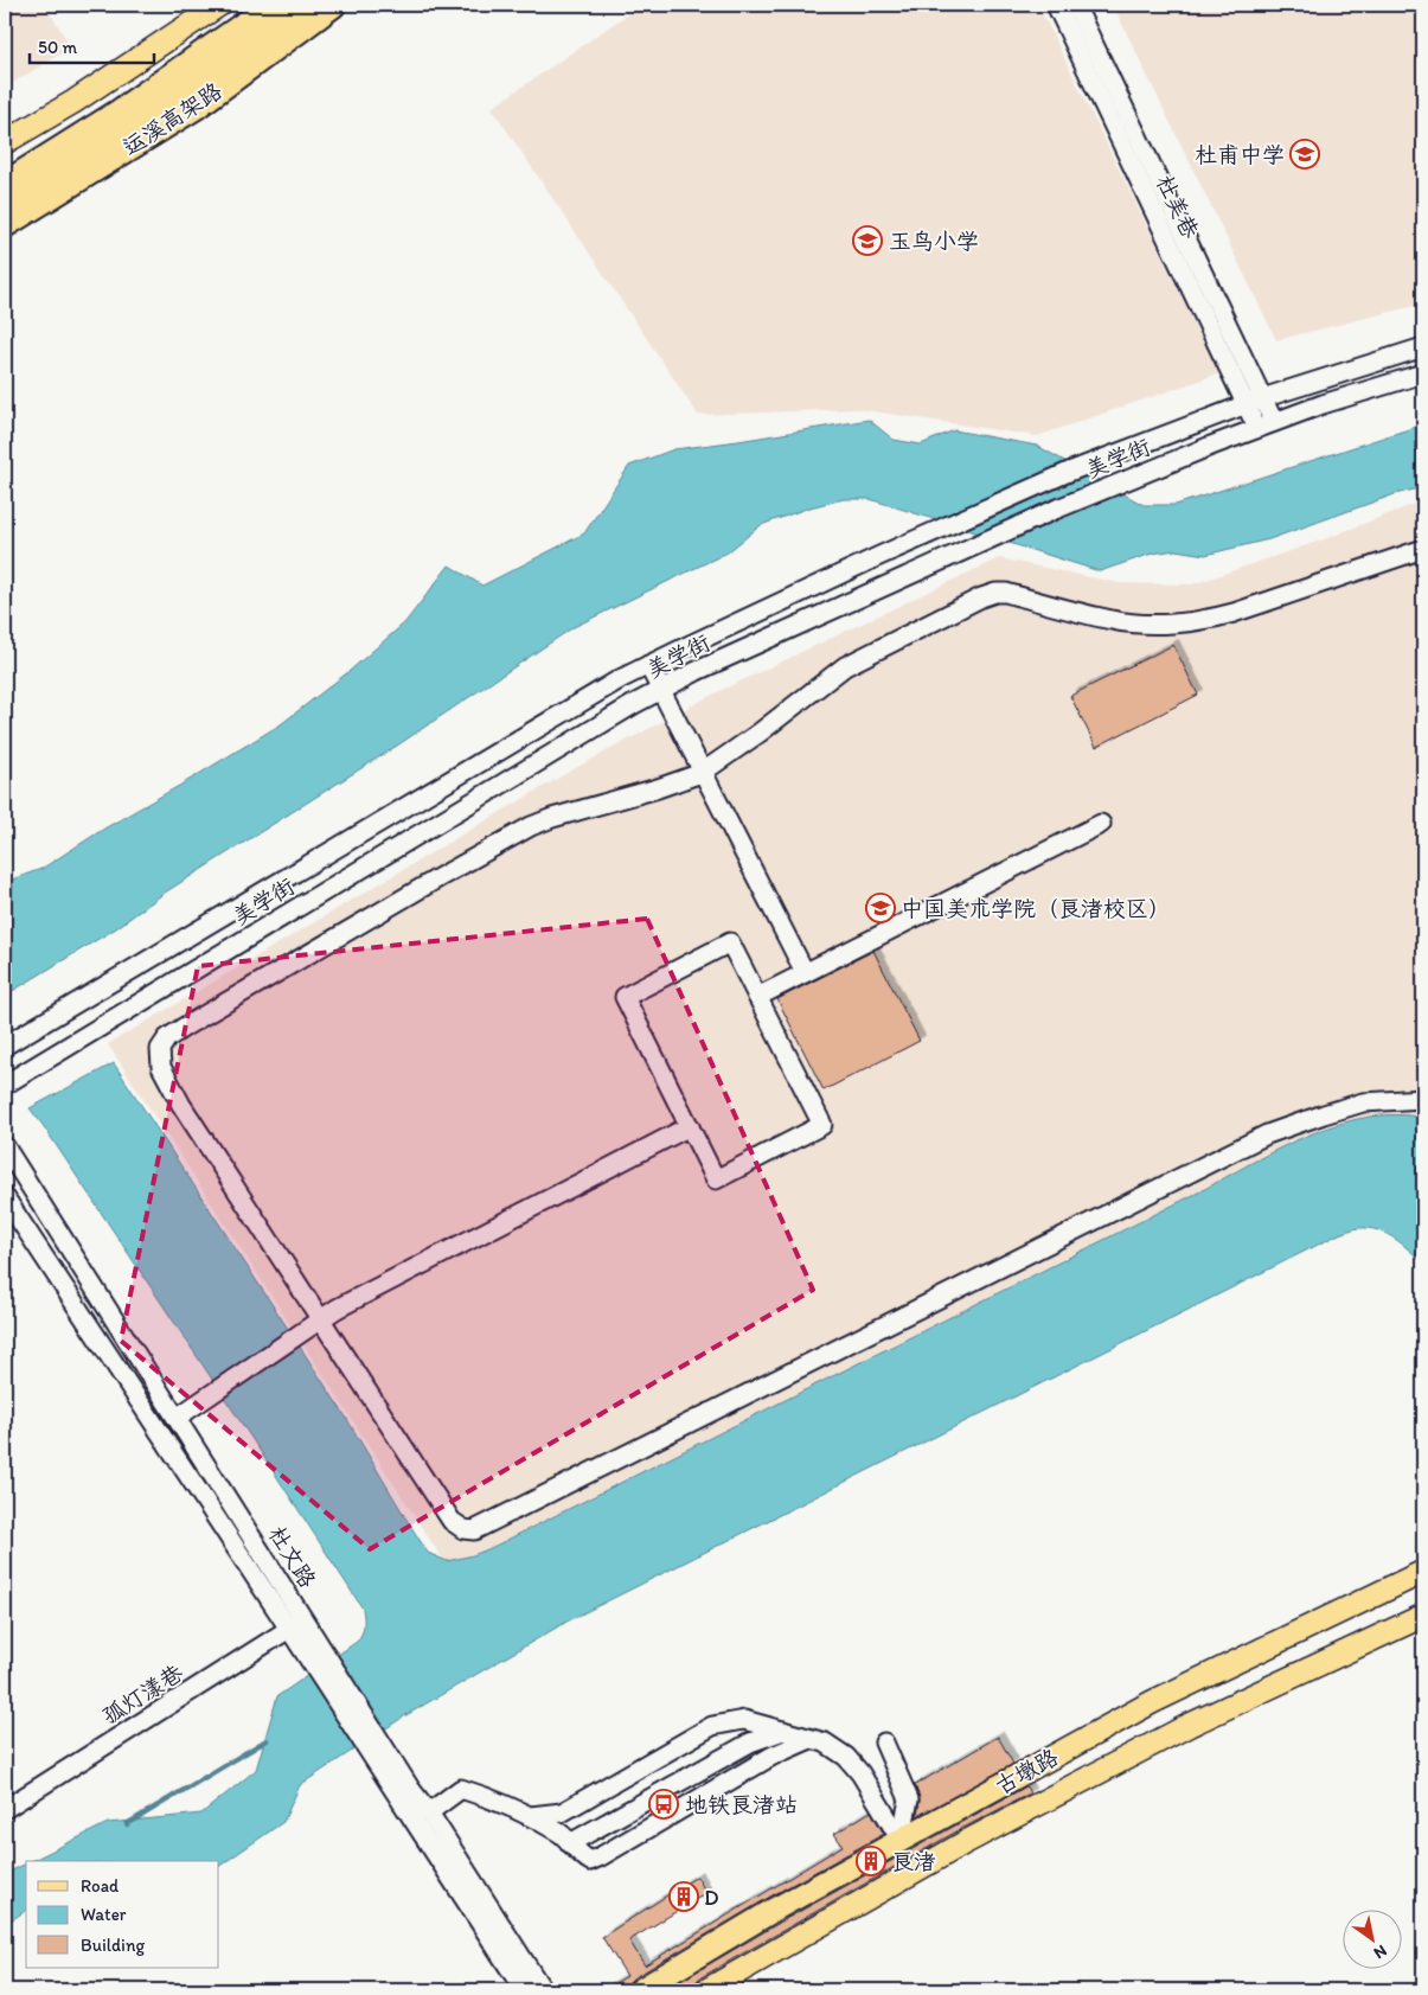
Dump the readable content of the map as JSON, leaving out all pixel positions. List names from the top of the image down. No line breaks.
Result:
{"streets":{"highway":["运溪高架路"],"main road":["古墩路"],"street":["杜美巷","美学街","杜文路","孤灯漾巷"]},"crossings":[["杜美巷","美学街"],["杜文路","孤灯漾巷"]],"places":{"school or university":["杜甫中学","玉鸟小学","中国美术学院（良渚校区）"],"bus stop":["地铁良渚站"],"building":["良渚","D"]},"legend":["Road","Water","Building"],"scale_bar":"50 m","north":"bottom right"}
